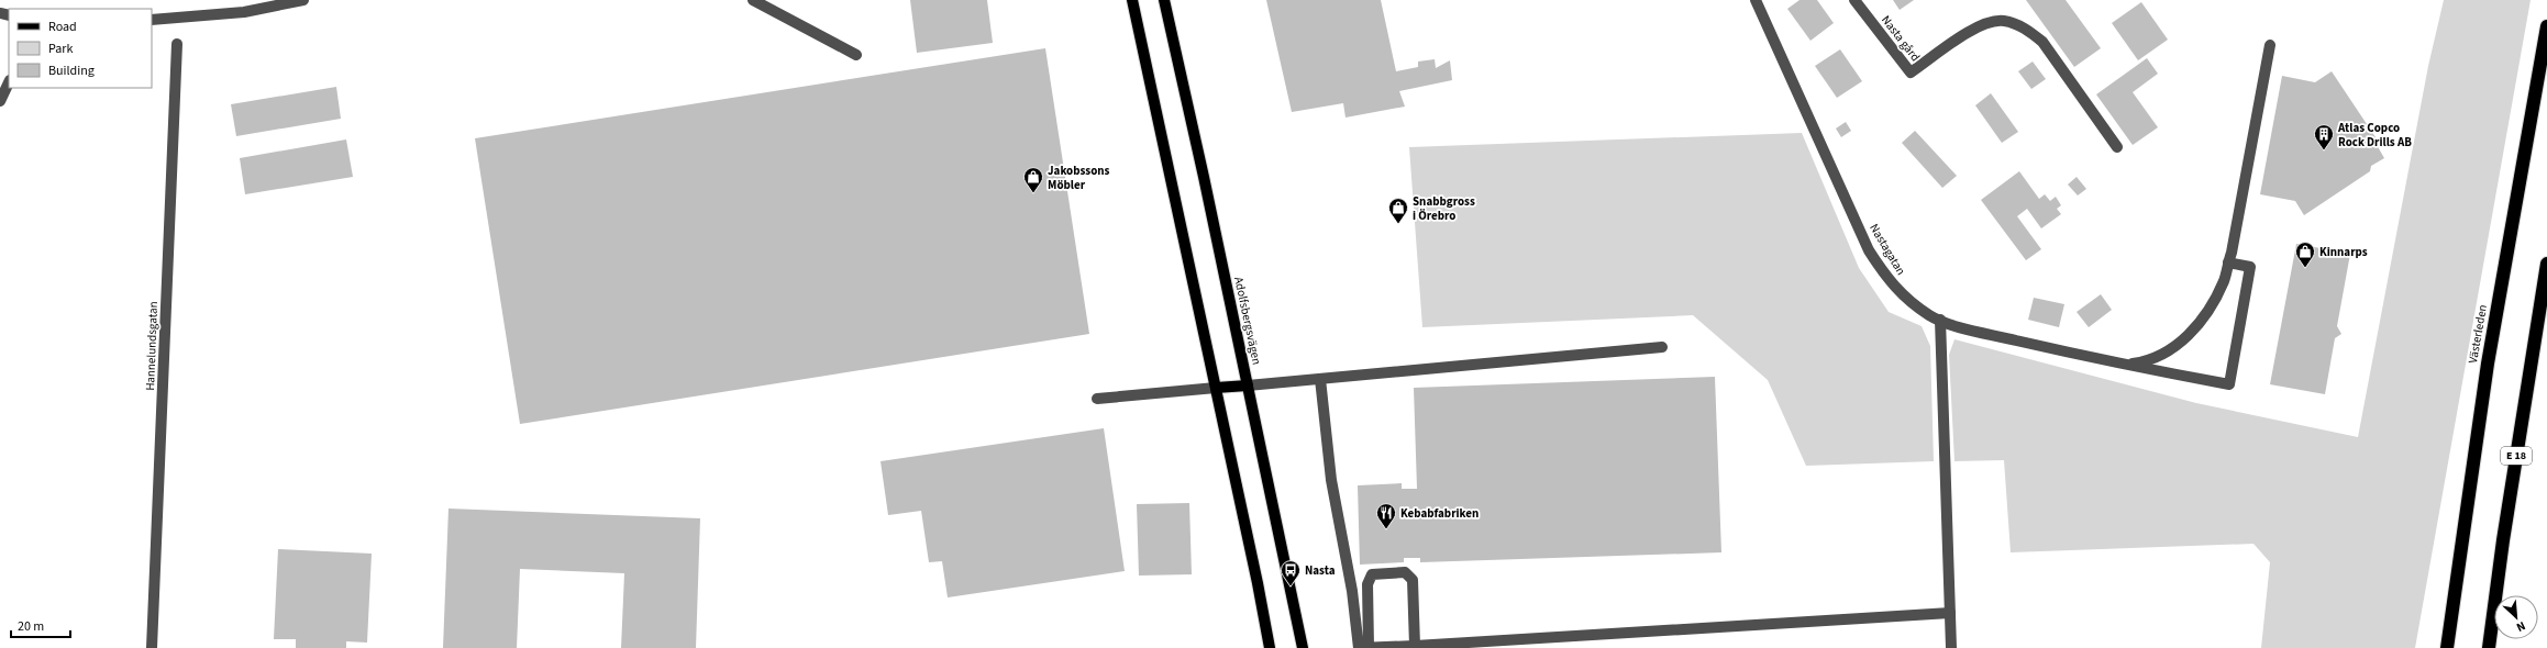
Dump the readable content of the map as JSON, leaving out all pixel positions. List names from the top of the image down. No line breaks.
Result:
{"streets":{"highway":["Västerleden","E 18"],"main road":["Adolfsbergsvägen"],"street":["Nasta gård","Nastagatan","Hannelundsgatan"]},"places":{"building":["Atlas Copco Rock Drills AB"],"shop":["Jakobssons Möbler","Snabbgross i Örebro","Kinnarps"],"restaurant":["Kebabfabriken"],"bus stop":["Nasta"]},"legend":["Road","Park","Building"],"scale_bar":"20 m","north":"bottom right"}
